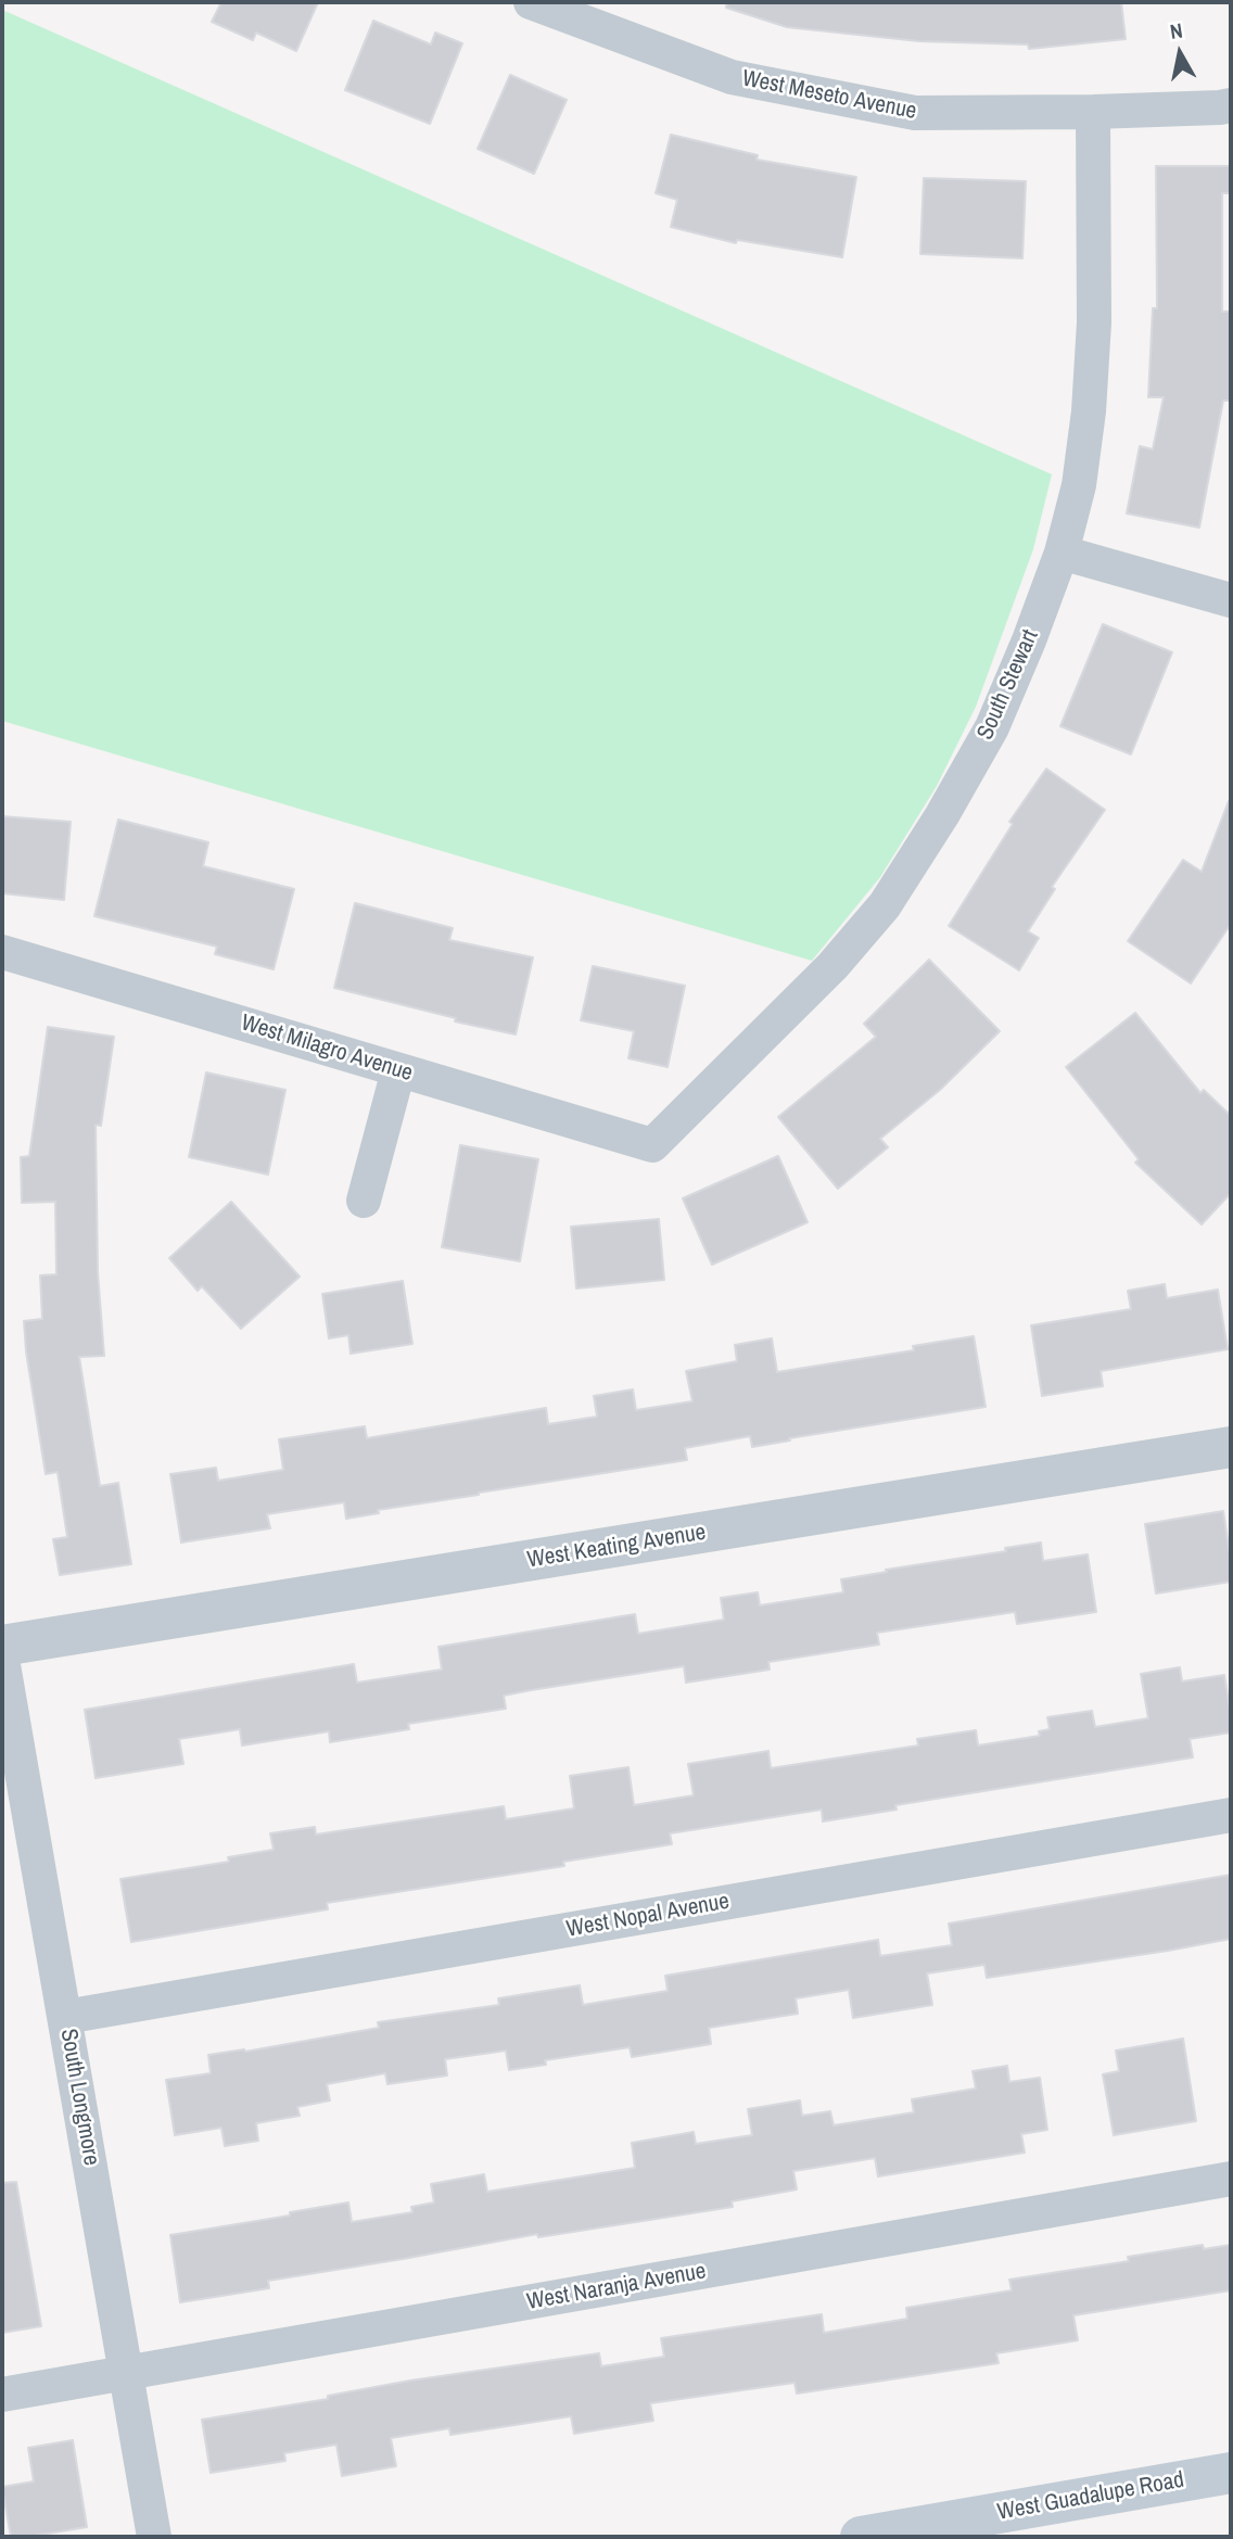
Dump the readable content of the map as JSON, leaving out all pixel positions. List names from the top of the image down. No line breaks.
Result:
{"streets":{"main road":["West Guadalupe Road"],"street":["West Meseto Avenue","South Stewart","West Milagro Avenue","West Keating Avenue","West Nopal Avenue","South Longmore","West Naranja Avenue"]},"crossings":[["West Meseto Avenue","South Stewart"],["South Stewart","West Milagro Avenue"],["West Nopal Avenue","South Longmore"],["South Longmore","West Naranja Avenue"]],"north":"top"}
